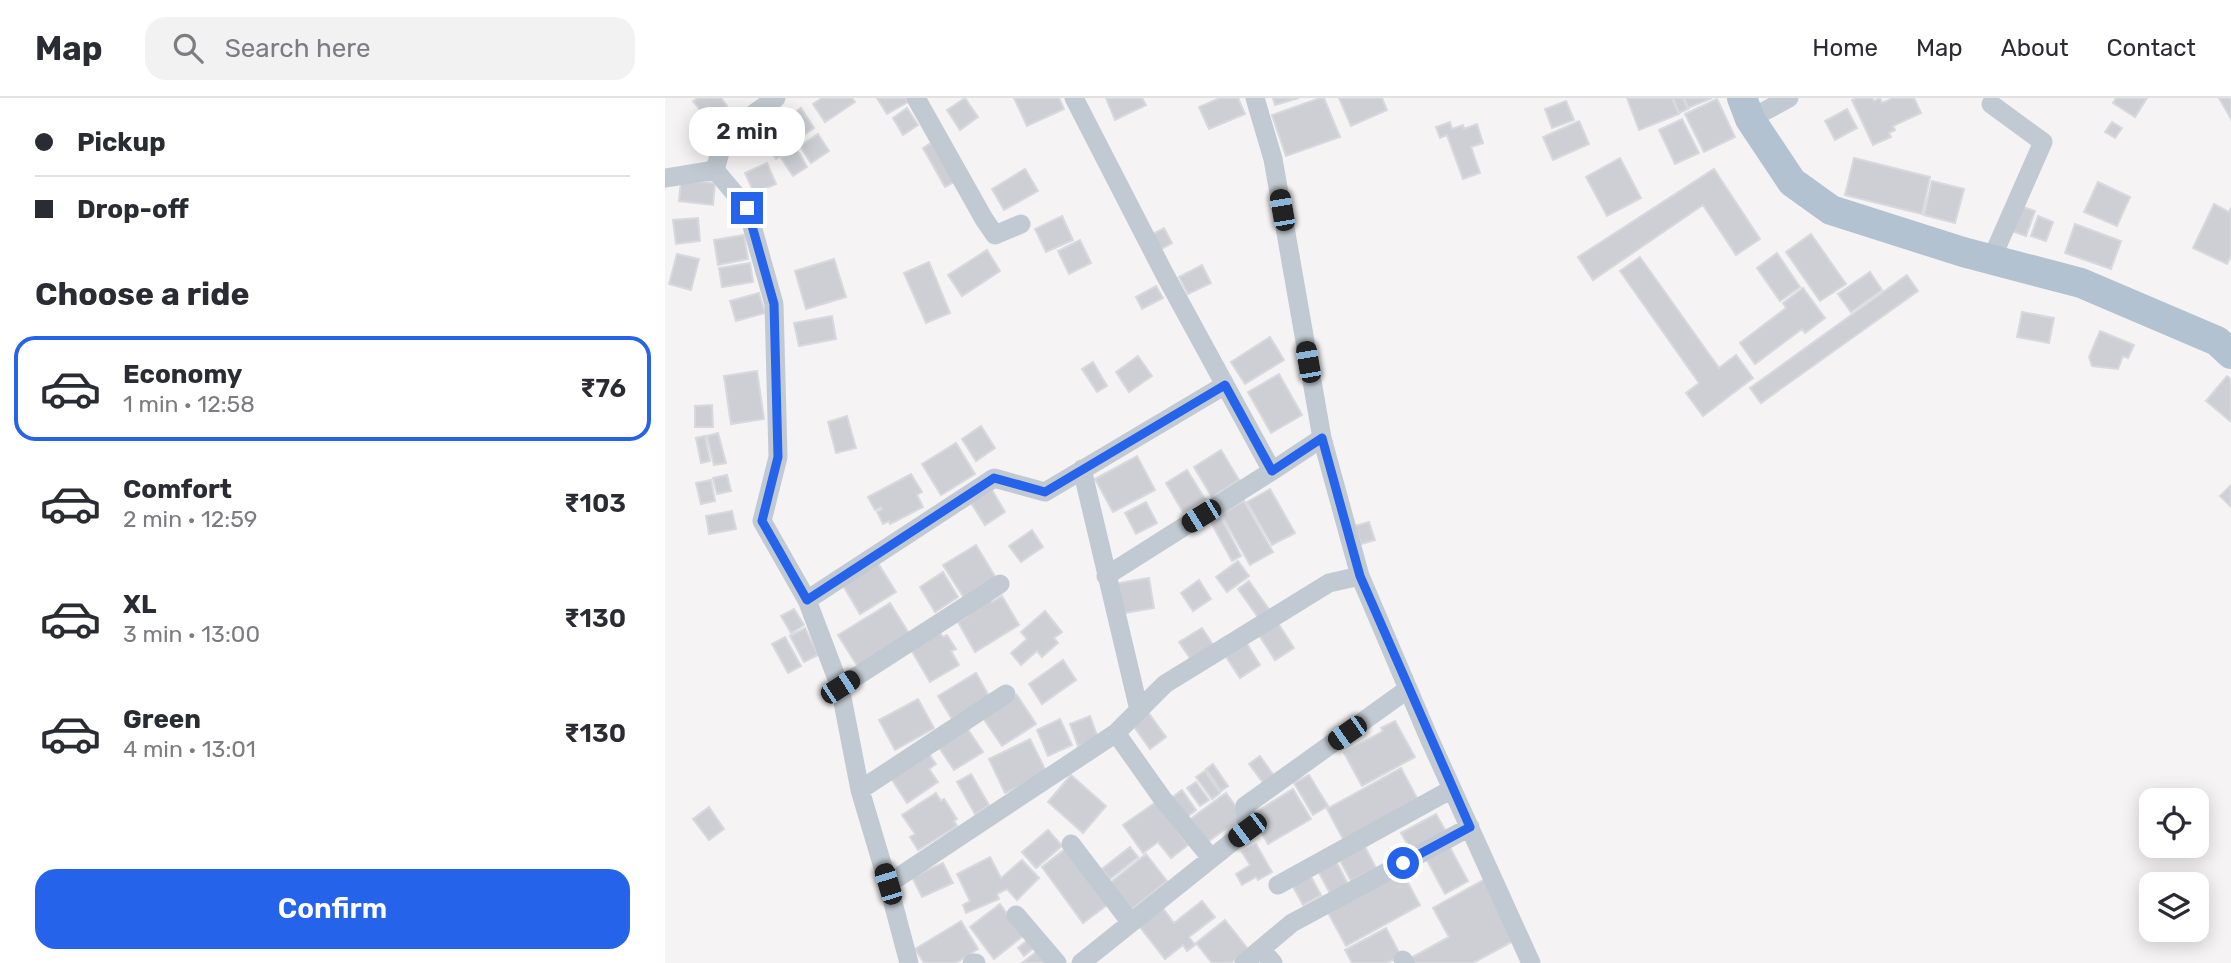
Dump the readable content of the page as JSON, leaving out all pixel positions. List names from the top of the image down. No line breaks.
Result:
{"page":{"header":"Map","search":"Search here","nav":["Home","Map","About","Contact"],"banner":["Pickup","Drop-off"],"bubble":"2 min","heading":"Choose a ride","list":[{"name":"Economy","note":"1 min · 12:58","value":"₹76"},{"name":"Comfort","note":"2 min · 12:59","value":"₹103"},{"name":"XL","note":"3 min · 13:00","value":"₹130"},{"name":"Green","note":"4 min · 13:01","value":"₹130"}],"buttons":"Confirm"}}
